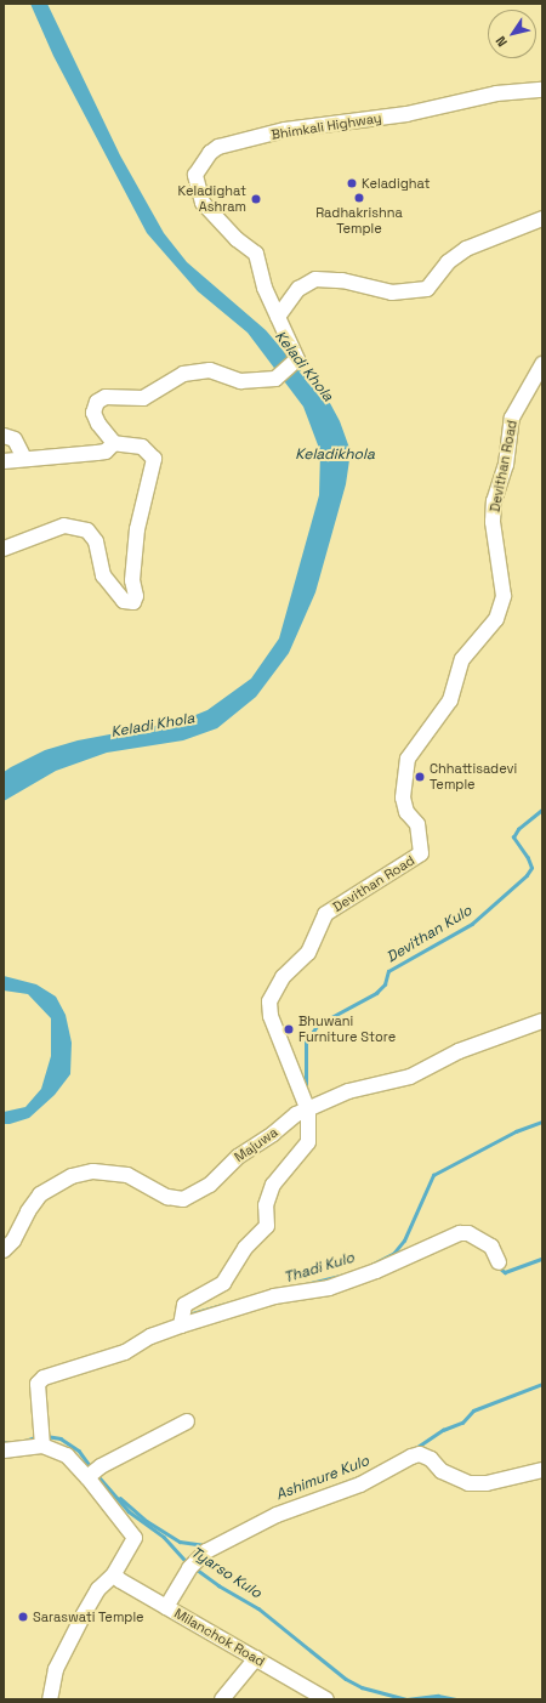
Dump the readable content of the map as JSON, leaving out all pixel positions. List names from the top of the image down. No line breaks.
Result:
{"streets":{"street":["Bhimkali Highway","Devithan Road","Majuwa","Milanchok Road"]},"crossings":[["Devithan Road","Majuwa"]],"water":["Keladi Khola","Keladikhola","Devithan Kulo","Thadi Kulo","Ashimure Kulo","Tyarso Kulo"],"places":["Keladighat","Radhakrishna Temple","Keladighat Ashram","Chhattisadevi Temple","Bhuwani Furniture Store","Saraswati Temple"],"north":"bottom left"}
